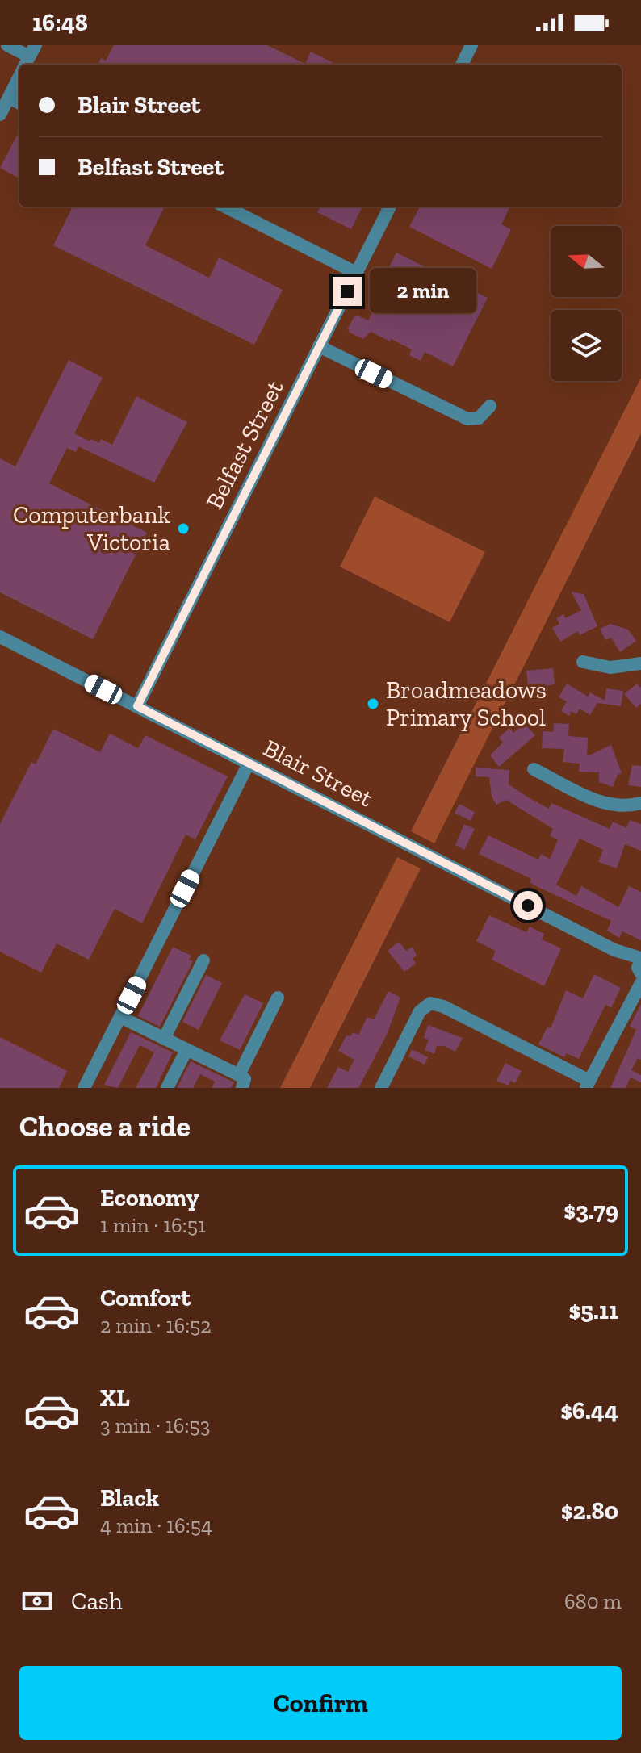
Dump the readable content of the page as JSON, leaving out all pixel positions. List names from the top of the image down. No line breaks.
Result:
{"streets":{"street":["Belfast Street","Blair Street"]},"crossings":[["Belfast Street","Blair Street"]],"places":["Computerbank Victoria","Broadmeadows Primary School"],"north":"left","page":{"status":"16:48","banner":["Blair Street","Belfast Street"],"bubble":"2 min","heading":"Choose a ride","list":[{"name":"Economy","note":"1 min · 16:51","value":"$3.79"},{"name":"Comfort","note":"2 min · 16:52","value":"$5.11"},{"name":"XL","note":"3 min · 16:53","value":"$6.44"},{"name":"Black","note":"4 min · 16:54","value":"$2.80"}],"pay":["Cash","680 m"],"buttons":"Confirm"}}
